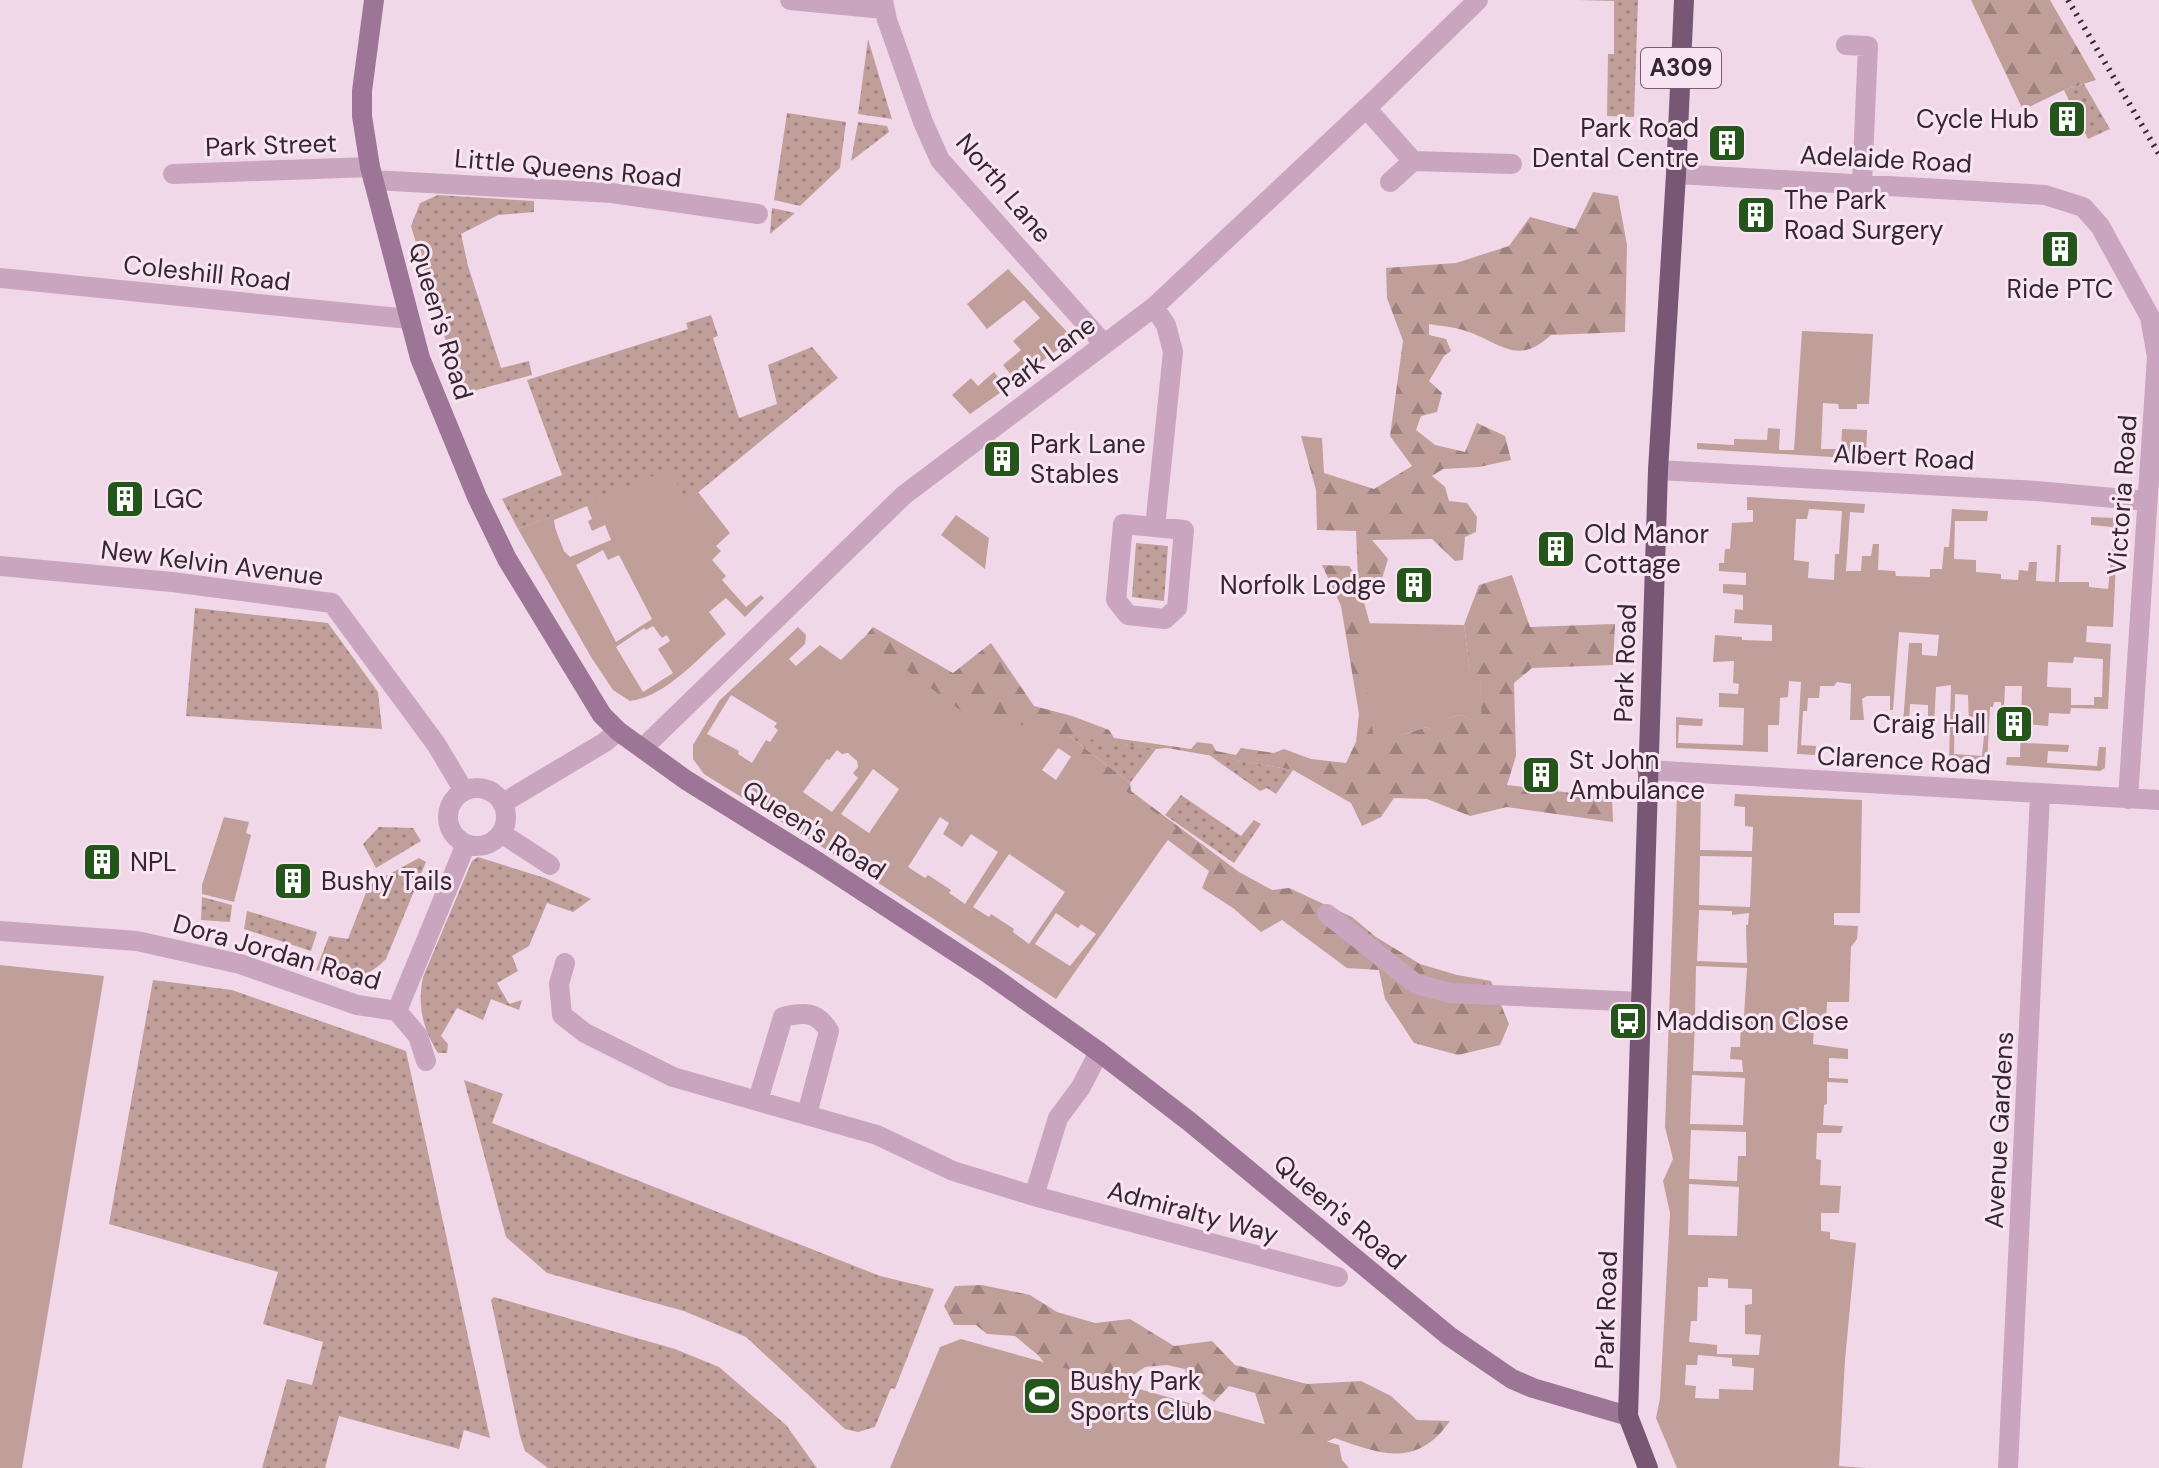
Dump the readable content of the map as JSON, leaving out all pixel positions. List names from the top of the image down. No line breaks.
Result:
{"streets":{"main road":["A309","Queen's Road","Park Road"],"street":["Park Street","Adelaide Road","Little Queens Road","North Lane","Coleshill Road","Park Lane","Albert Road","Victoria Road","New Kelvin Avenue","Clarence Road","Dora Jordan Road","Avenue Gardens","Admiralty Way"]},"crossings":[["Park Street","Little Queens Road"],["Park Street","Queen's Road"],["Adelaide Road","Victoria Road"],["Adelaide Road","Park Road"],["Little Queens Road","Queen's Road"],["North Lane","Park Lane"],["Coleshill Road","Queen's Road"],["Queen's Road","Park Lane"],["Queen's Road","Park Road"],["Albert Road","Victoria Road"],["Albert Road","Park Road"],["Victoria Road","Clarence Road"],["Park Road","Clarence Road"],["Clarence Road","Avenue Gardens"]],"places":{"building":["Cycle Hub","Park Road Dental Centre","The Park Road Surgery","Ride PTC","Park Lane Stables","LGC","Old Manor Cottage","Norfolk Lodge","Craig Hall","St John Ambulance","NPL","Bushy Tails"],"bus stop":["Maddison Close"],"sports":["Bushy Park Sports Club"]}}
